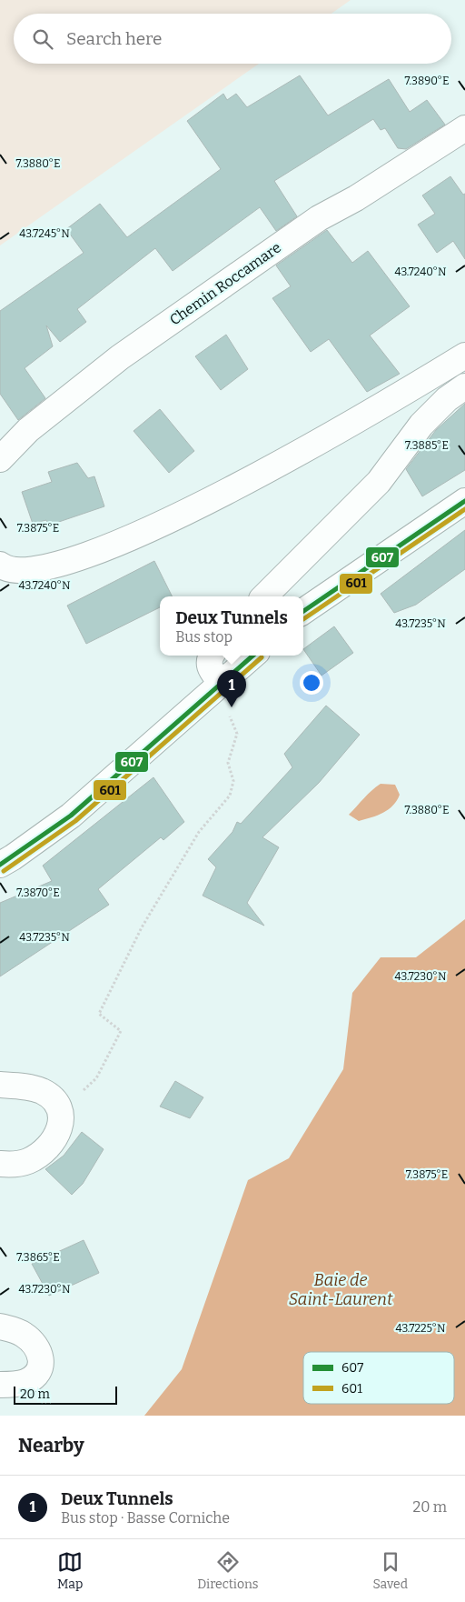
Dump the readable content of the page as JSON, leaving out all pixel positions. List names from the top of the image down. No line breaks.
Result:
{"streets":{"main road":["Chemin Roccamare"]},"water":["Baie de Saint-Laurent"],"lines":["transit line 607","transit line 601"],"legend":["607","601"],"scale_bar":"20 m","page":{"search":"Search here","popup":["Deux Tunnels","Bus stop"],"pins":"1","scale":"20 m","heading":"Nearby","list":[{"mark":"1","name":"Deux Tunnels","note":"Bus stop · Basse Corniche","value":"20 m"}],"nav":["Map","Directions","Saved"]},"coordinates":["7.3890°E","7.3880°E","43.7245°N","43.7240°N","7.3885°E","7.3875°E","43.7235°N","7.3870°E","43.7230°N","7.3865°E","43.7225°N"]}
